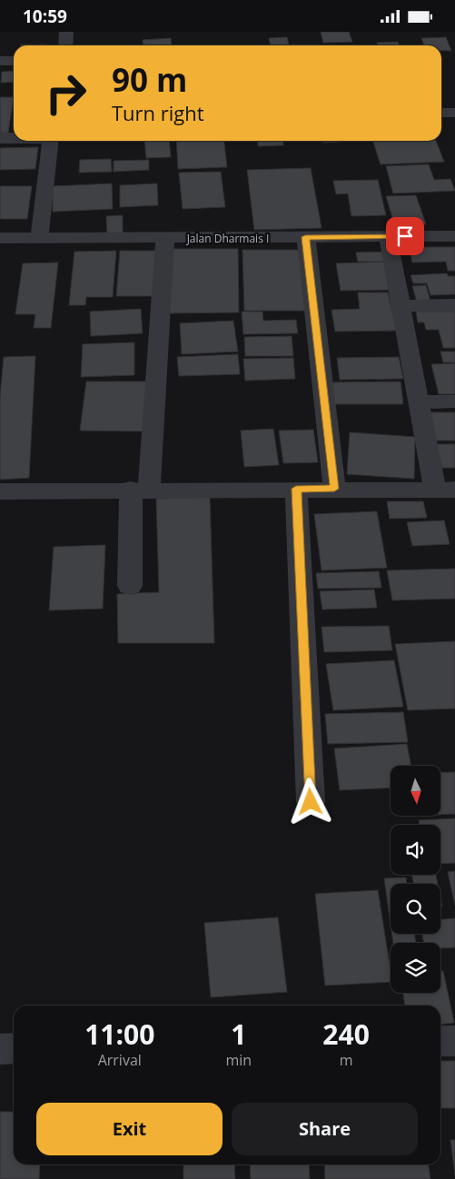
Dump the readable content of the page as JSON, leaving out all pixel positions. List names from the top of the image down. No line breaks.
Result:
{"streets":{"street":["Jalan Dharmais I"]},"north":"bottom","page":{"status":"10:59","turn":["90 m","Turn right"],"eta":["11:00","Arrival","1","min","240","m"],"buttons":["Exit","Share"]}}
